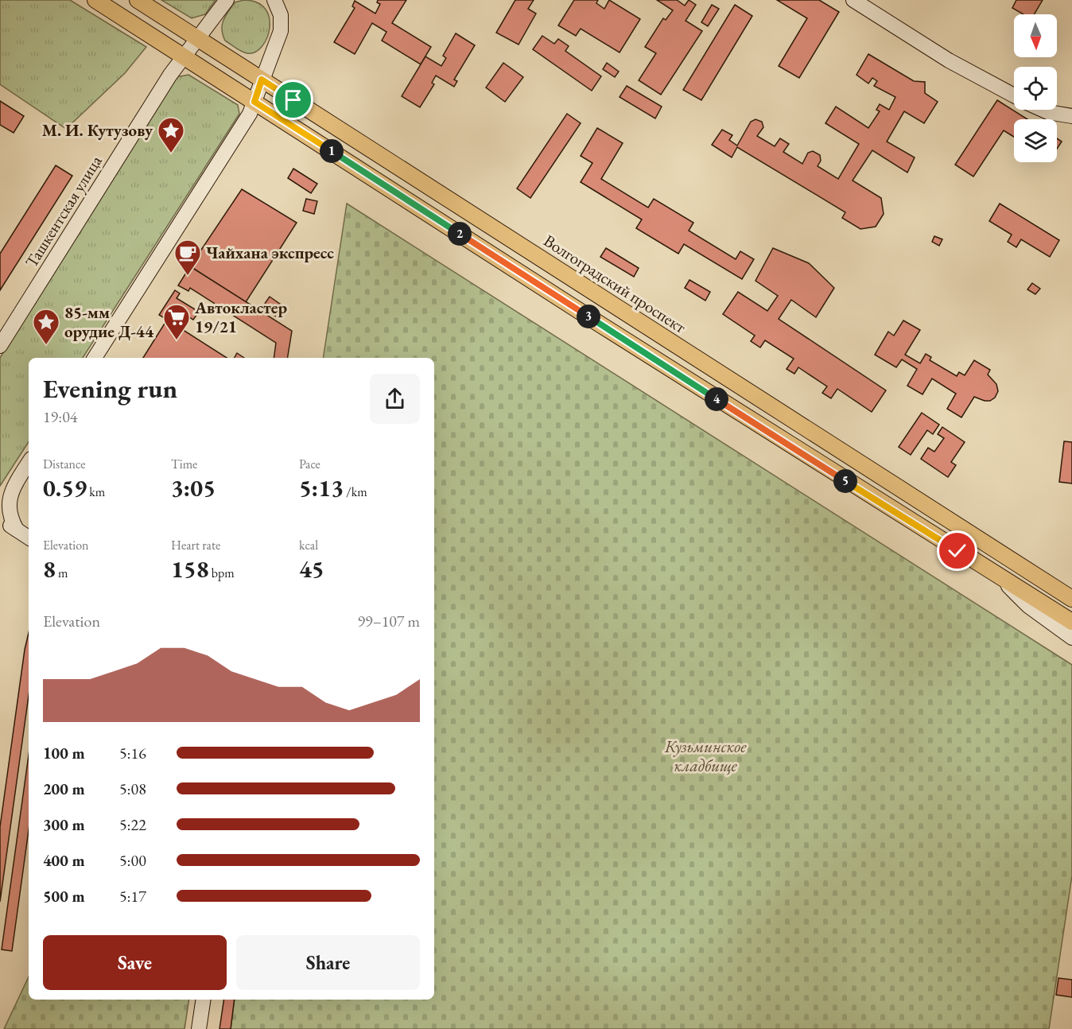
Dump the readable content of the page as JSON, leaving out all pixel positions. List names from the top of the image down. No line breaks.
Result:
{"streets":{"main road":["Ташкентская улица","Волгоградский проспект"]},"crossings":[["Ташкентская улица","Волгоградский проспект"]],"parks":["Кузьминское кладбище"],"places":{"place":["М. И. Кутузову","85-мм орудие Д-44"],"cafe":["Чайхана экспресс"],"supermarket":["Автокластер 19/21"]},"north":"bottom","page":{"pins":["1","2","3","4","5"],"heading":["Evening run","19:04"],"stats":[["Distance","0.59 km"],["Time","3:05"],["Pace","5:13 /km"],["Elevation","8 m"],["Heart rate","158 bpm"],["kcal","45"]],"chart":["Elevation","99–107 m"],"list":[{"name":"100 m","note":"5:16"},{"name":"200 m","note":"5:08"},{"name":"300 m","note":"5:22"},{"name":"400 m","note":"5:00"},{"name":"500 m","note":"5:17"}],"buttons":["Save","Share"]}}
